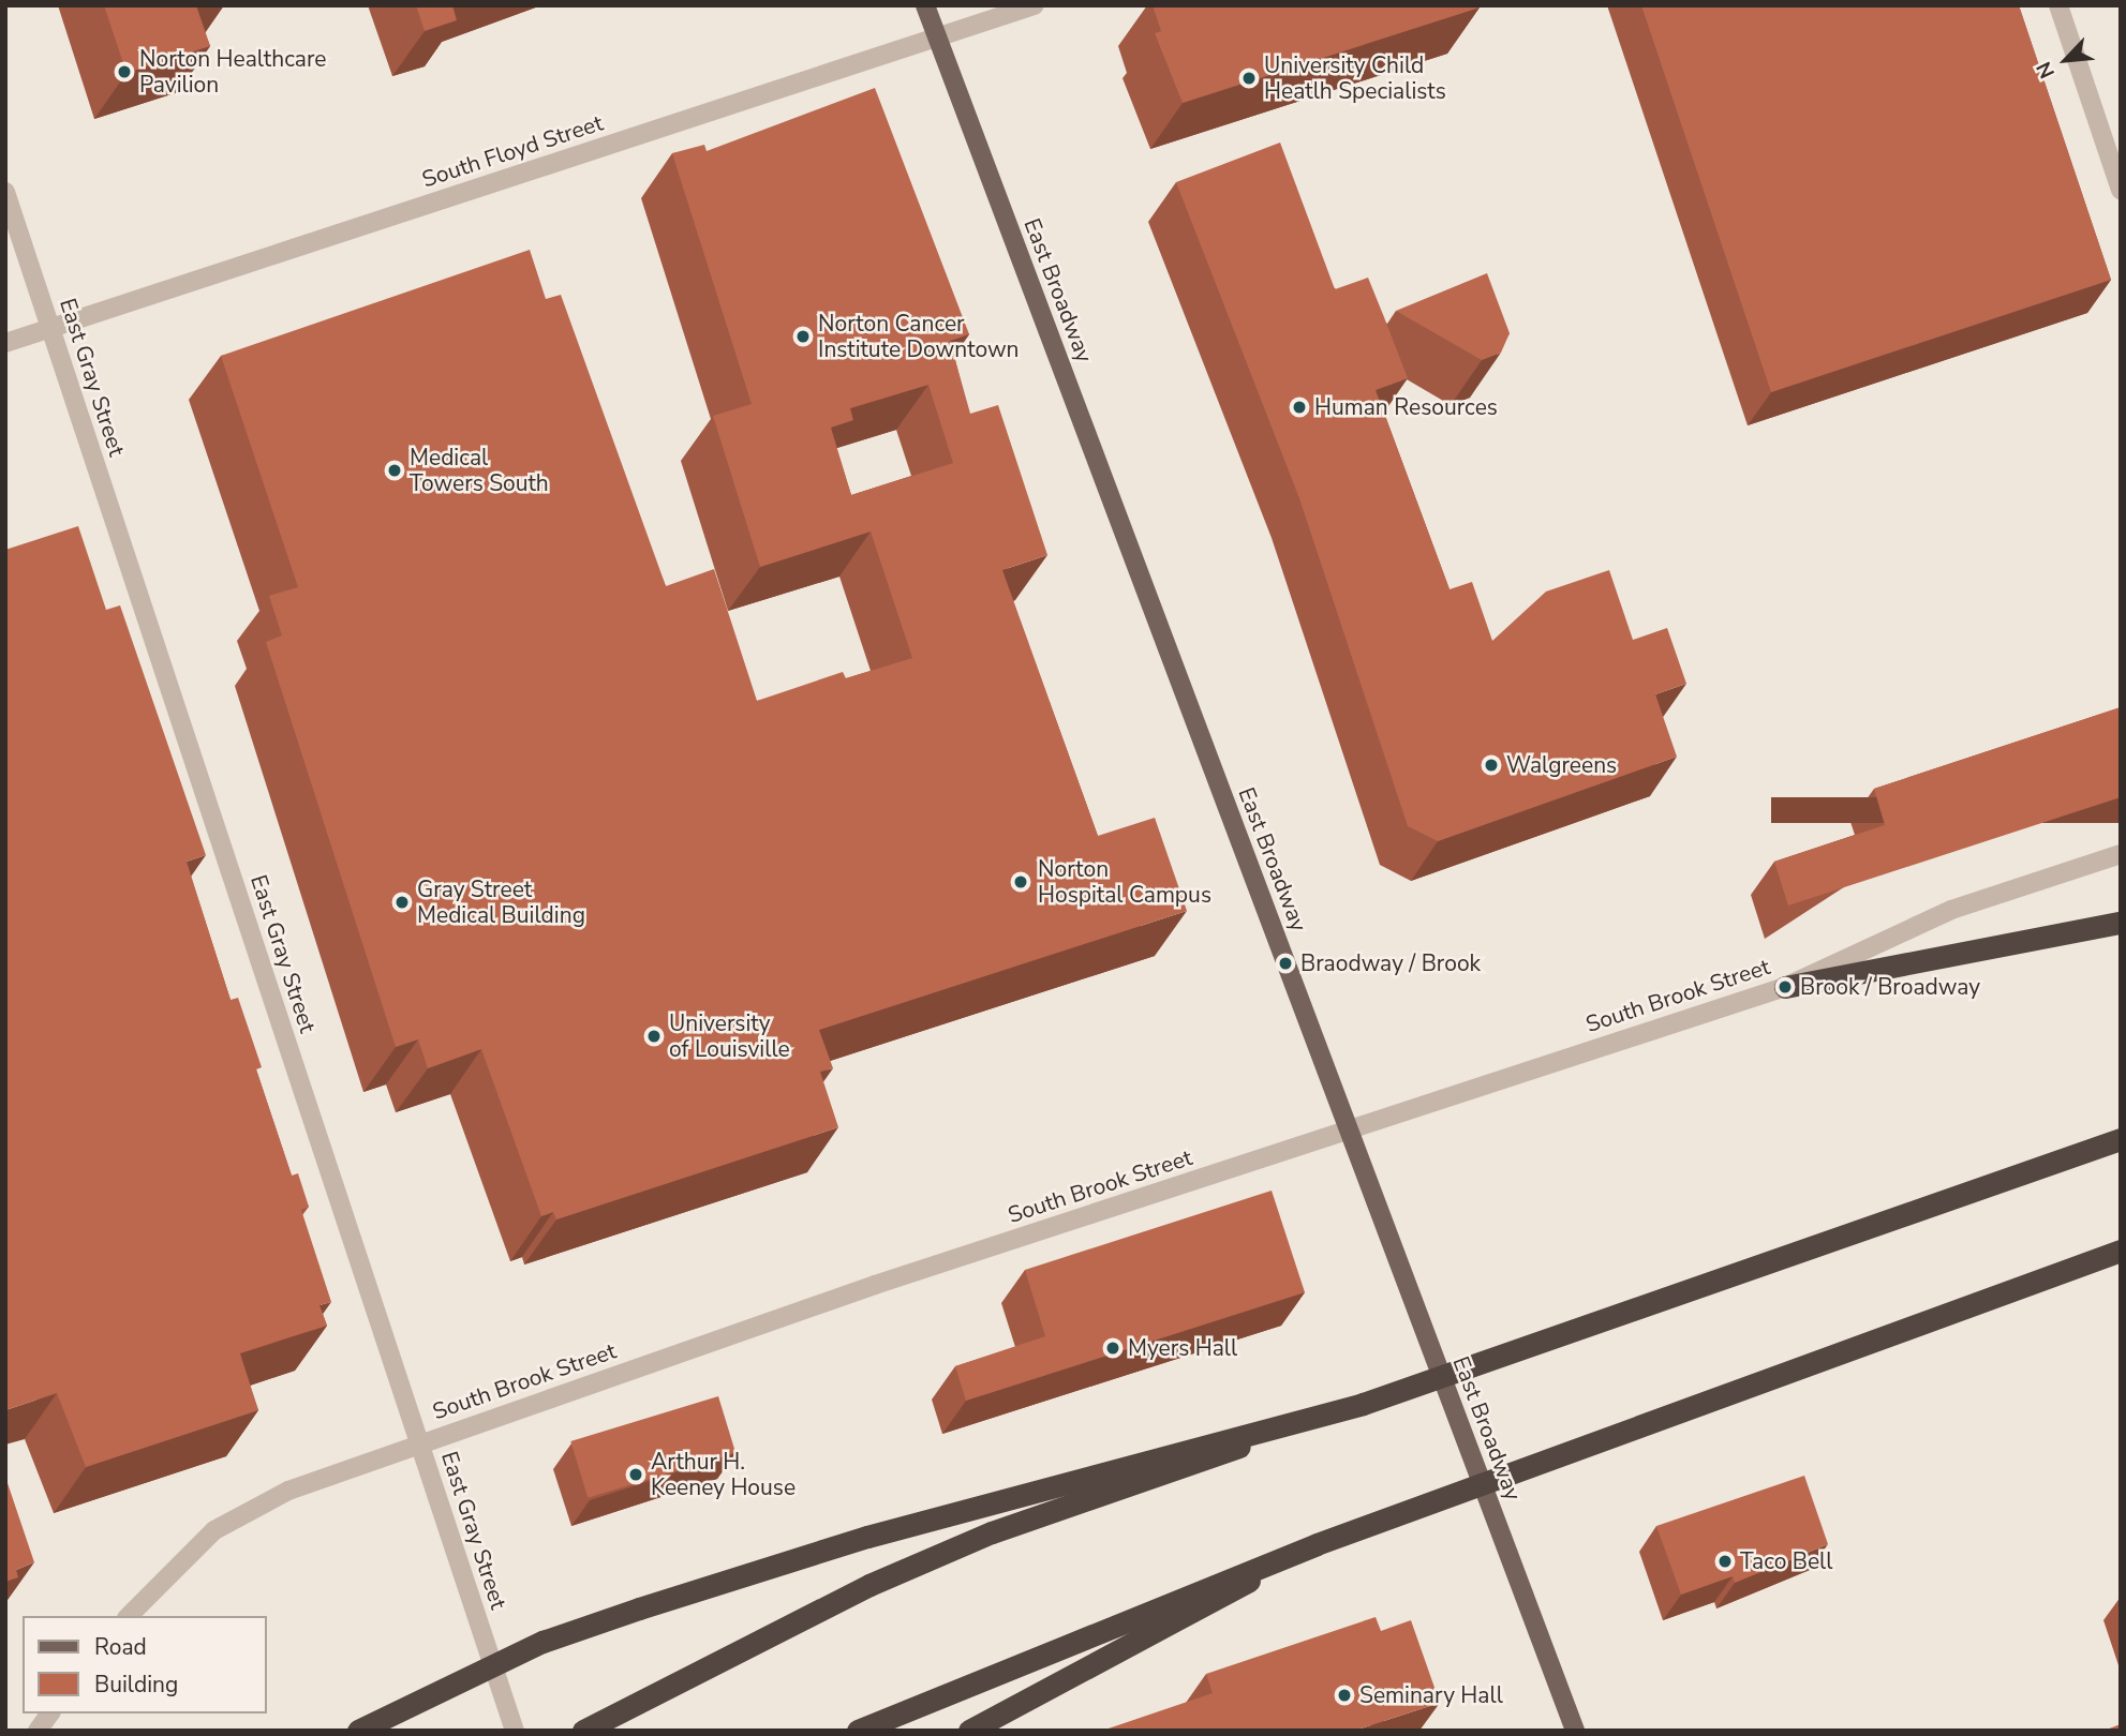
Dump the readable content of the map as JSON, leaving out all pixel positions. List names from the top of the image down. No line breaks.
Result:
{"streets":{"main road":["East Broadway"],"street":["South Floyd Street","East Gray Street","South Brook Street"]},"crossings":[["South Floyd Street","East Broadway"],["South Floyd Street","East Gray Street"],["East Broadway","South Brook Street"],["East Gray Street","South Brook Street"]],"places":["Norton Healthcare Pavilion","University Child Heatlh Specialists","Norton Cancer Institute Downtown","Human Resources","Medical Towers South","Walgreens","Norton Hospital Campus","Gray Street Medical Building","Braodway / Brook","Brook / Broadway","University of Louisville","Myers Hall","Arthur H. Keeney House","Taco Bell","Seminary Hall"],"legend":["Road","Building"],"north":"bottom left"}
